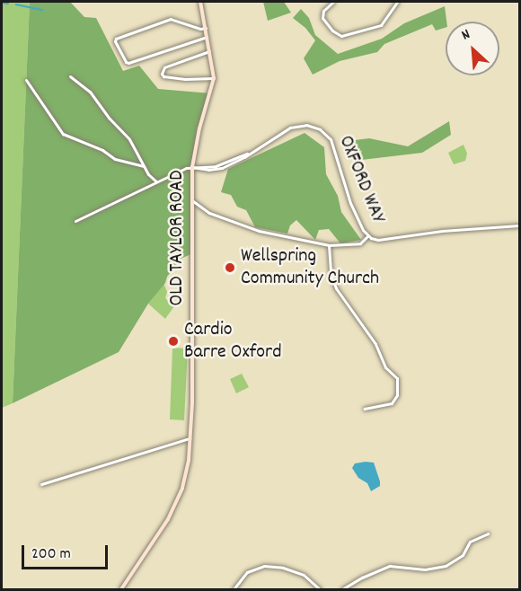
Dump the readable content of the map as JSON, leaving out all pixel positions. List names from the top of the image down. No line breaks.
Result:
{"streets":{"street":["OXFORD WAY","OLD TAYLOR ROAD"]},"crossings":[["OXFORD WAY","OLD TAYLOR ROAD"]],"places":["Wellspring Community Church","Cardio Barre Oxford"],"scale_bar":"200 m","north":"top left"}
